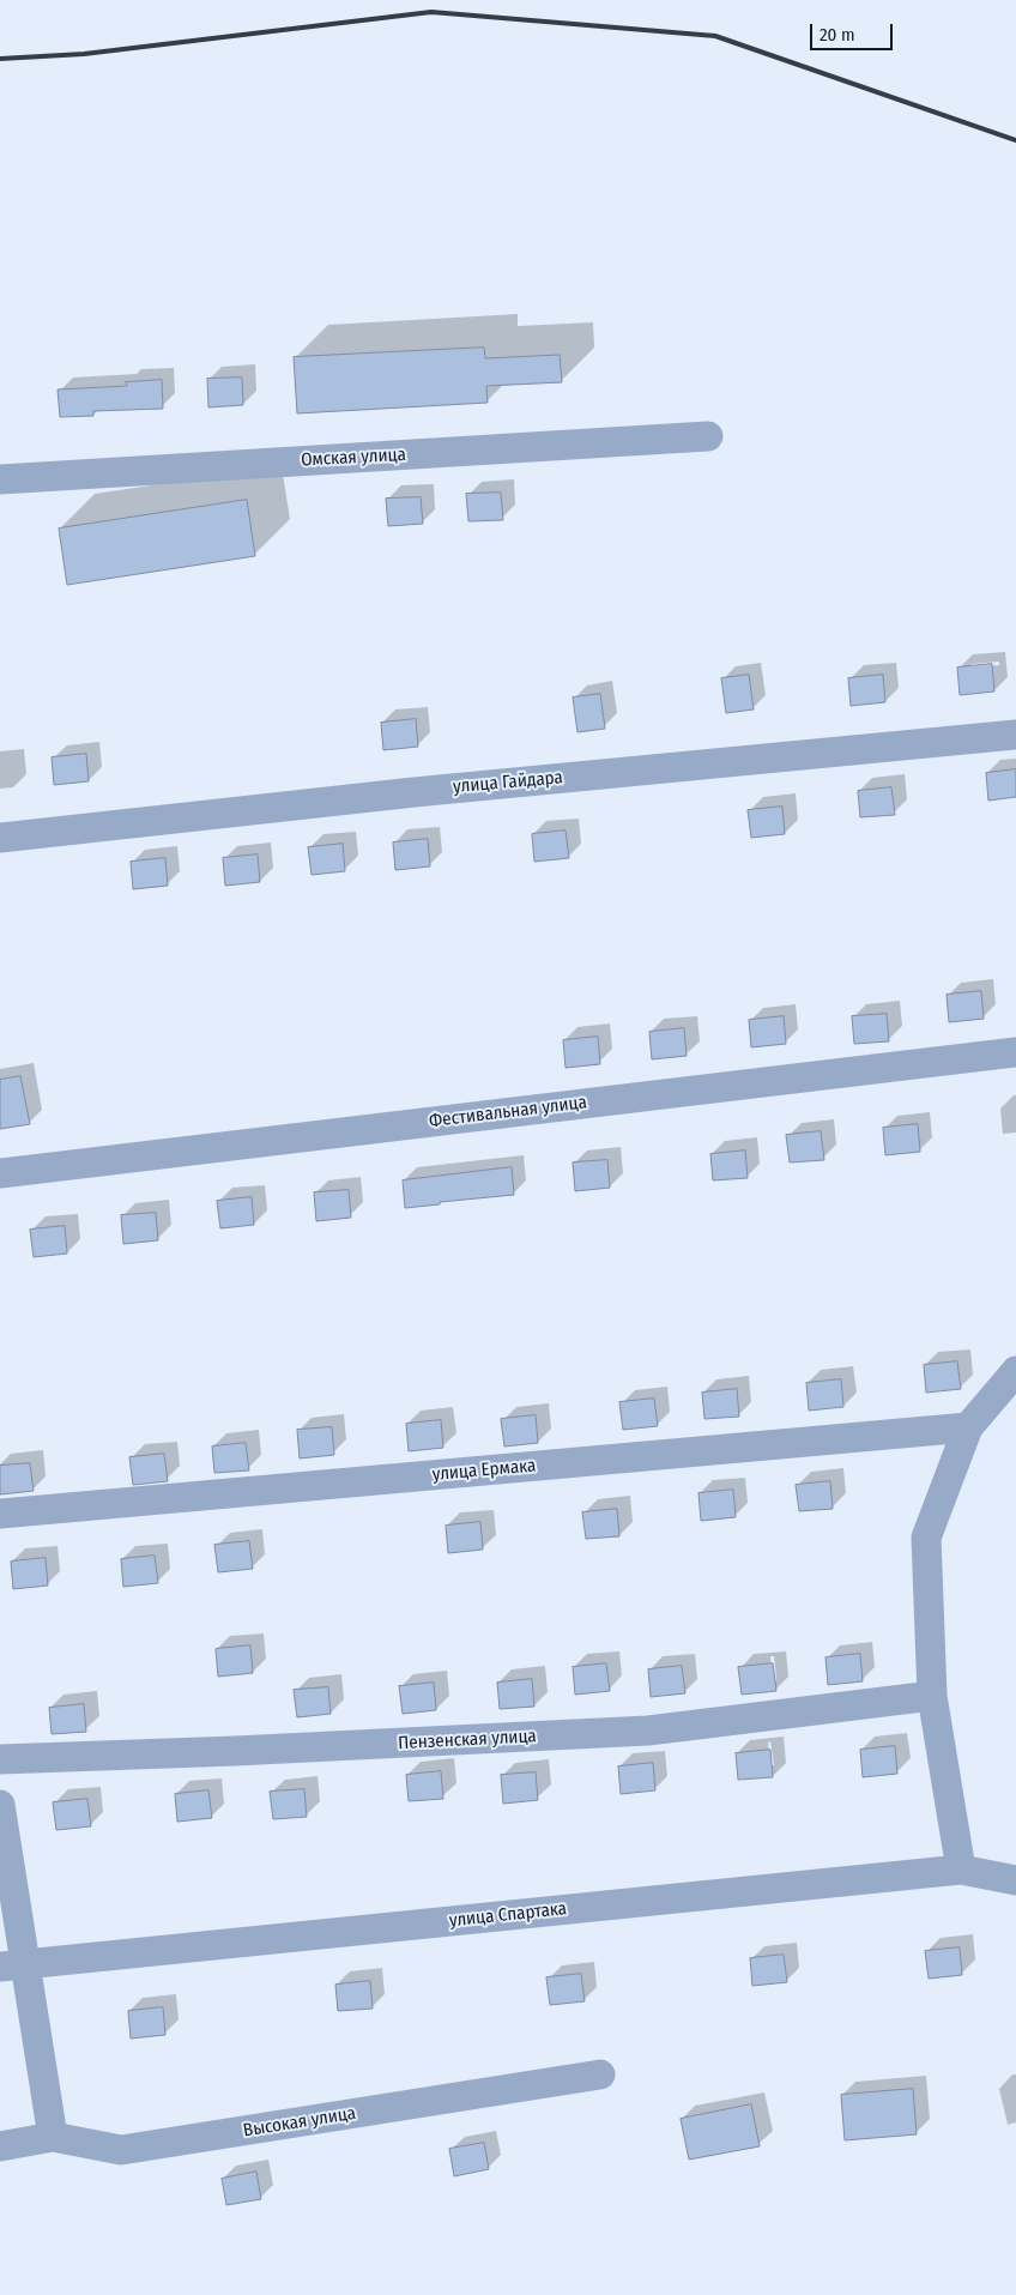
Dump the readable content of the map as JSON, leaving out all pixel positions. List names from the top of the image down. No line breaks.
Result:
{"streets":{"street":["Омская улица","улица Гайдара","Фестивальная улица","улица Ермака","Пензенская улица","улица Спартака","Высокая улица"]},"scale_bar":"20 m"}
